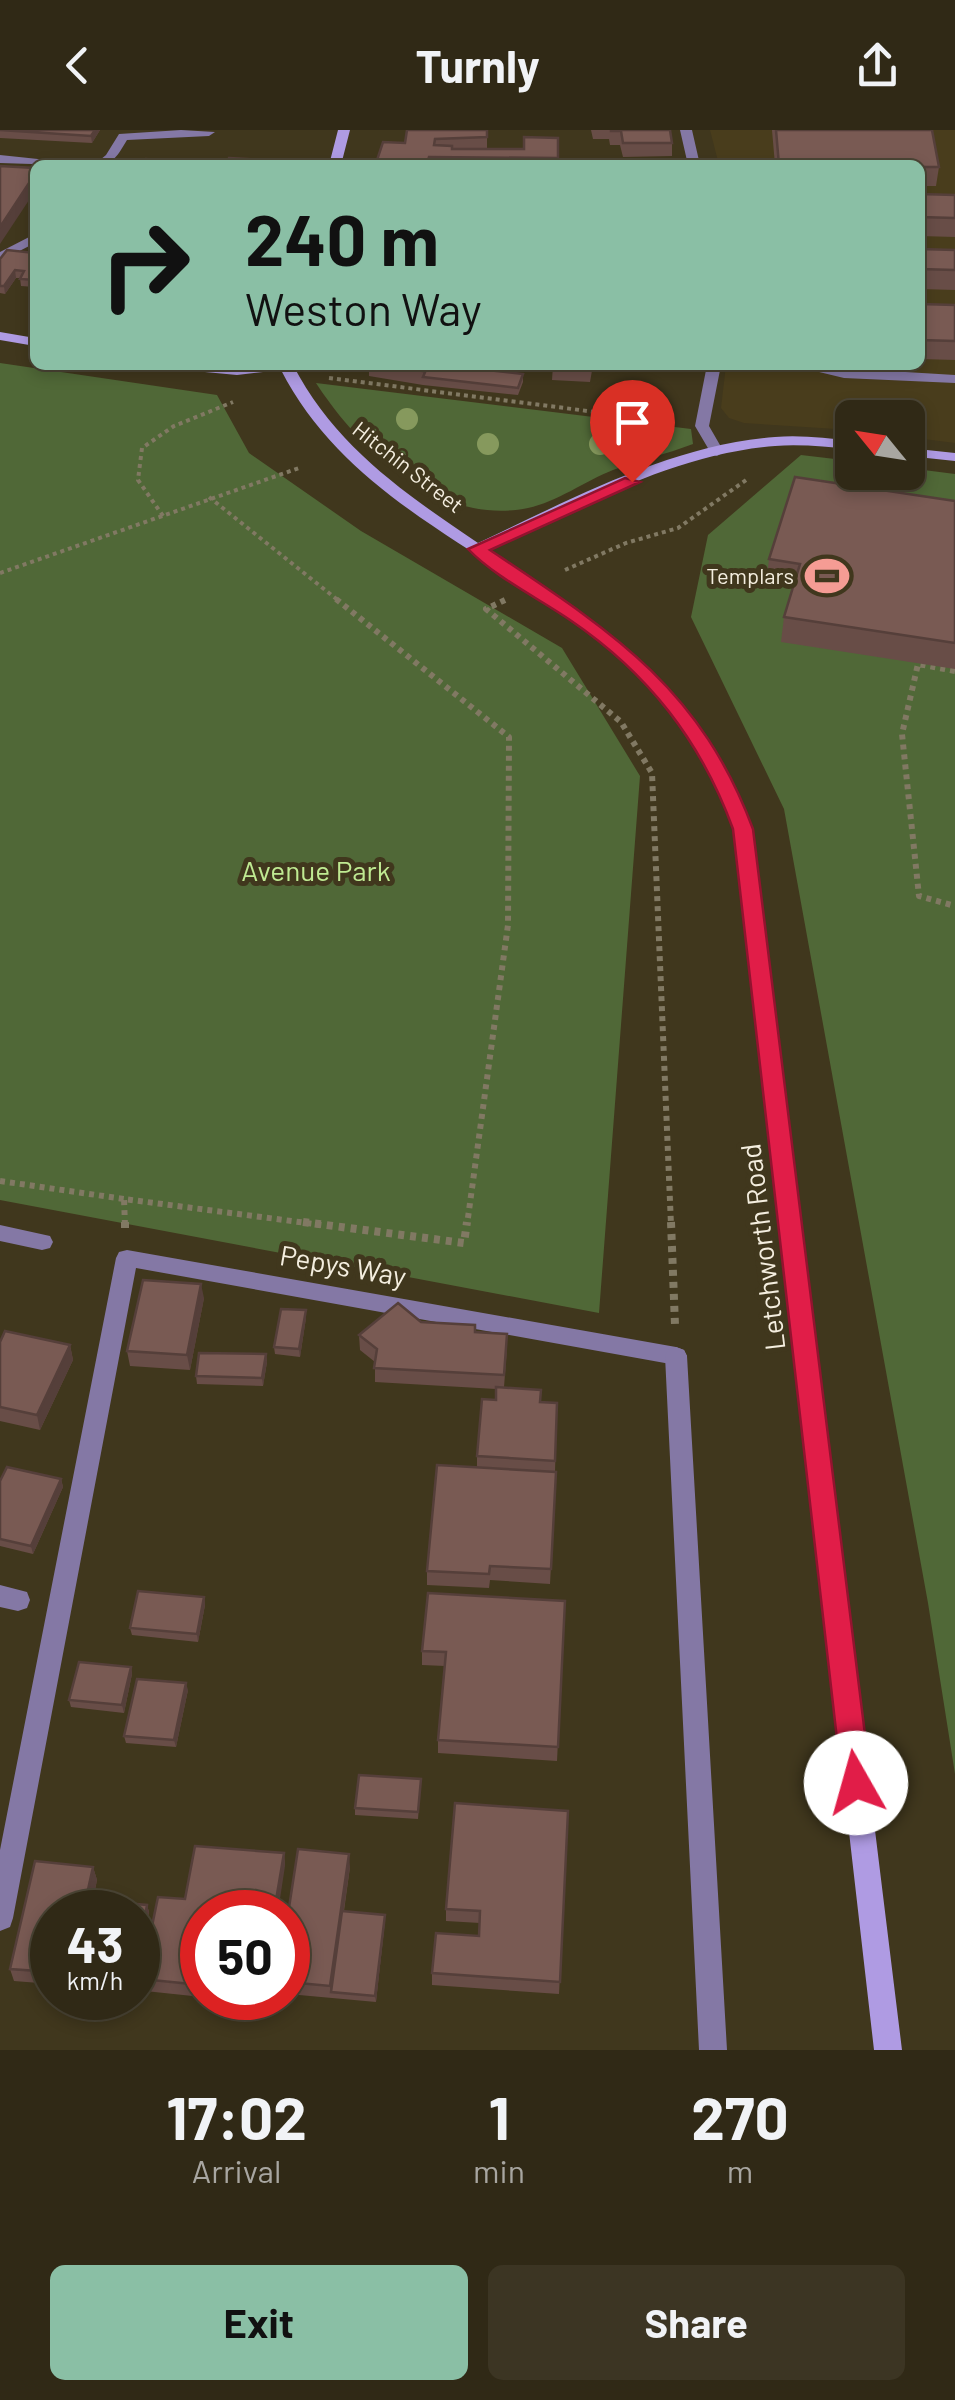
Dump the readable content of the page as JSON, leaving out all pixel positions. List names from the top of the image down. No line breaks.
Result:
{"streets":{"main road":["Hitchin Street","Letchworth Road"],"street":["Pepys Way"]},"crossings":[["Hitchin Street","Letchworth Road"]],"parks":["Avenue Park"],"places":{"sports":["Templars"]},"north":"top left","page":{"header":"Turnly","turn":["240 m","Weston Way"],"speed":"43 km/h","limit":"50","eta":["17:02","Arrival","1","min","270","m"],"buttons":["Exit","Share"]}}
